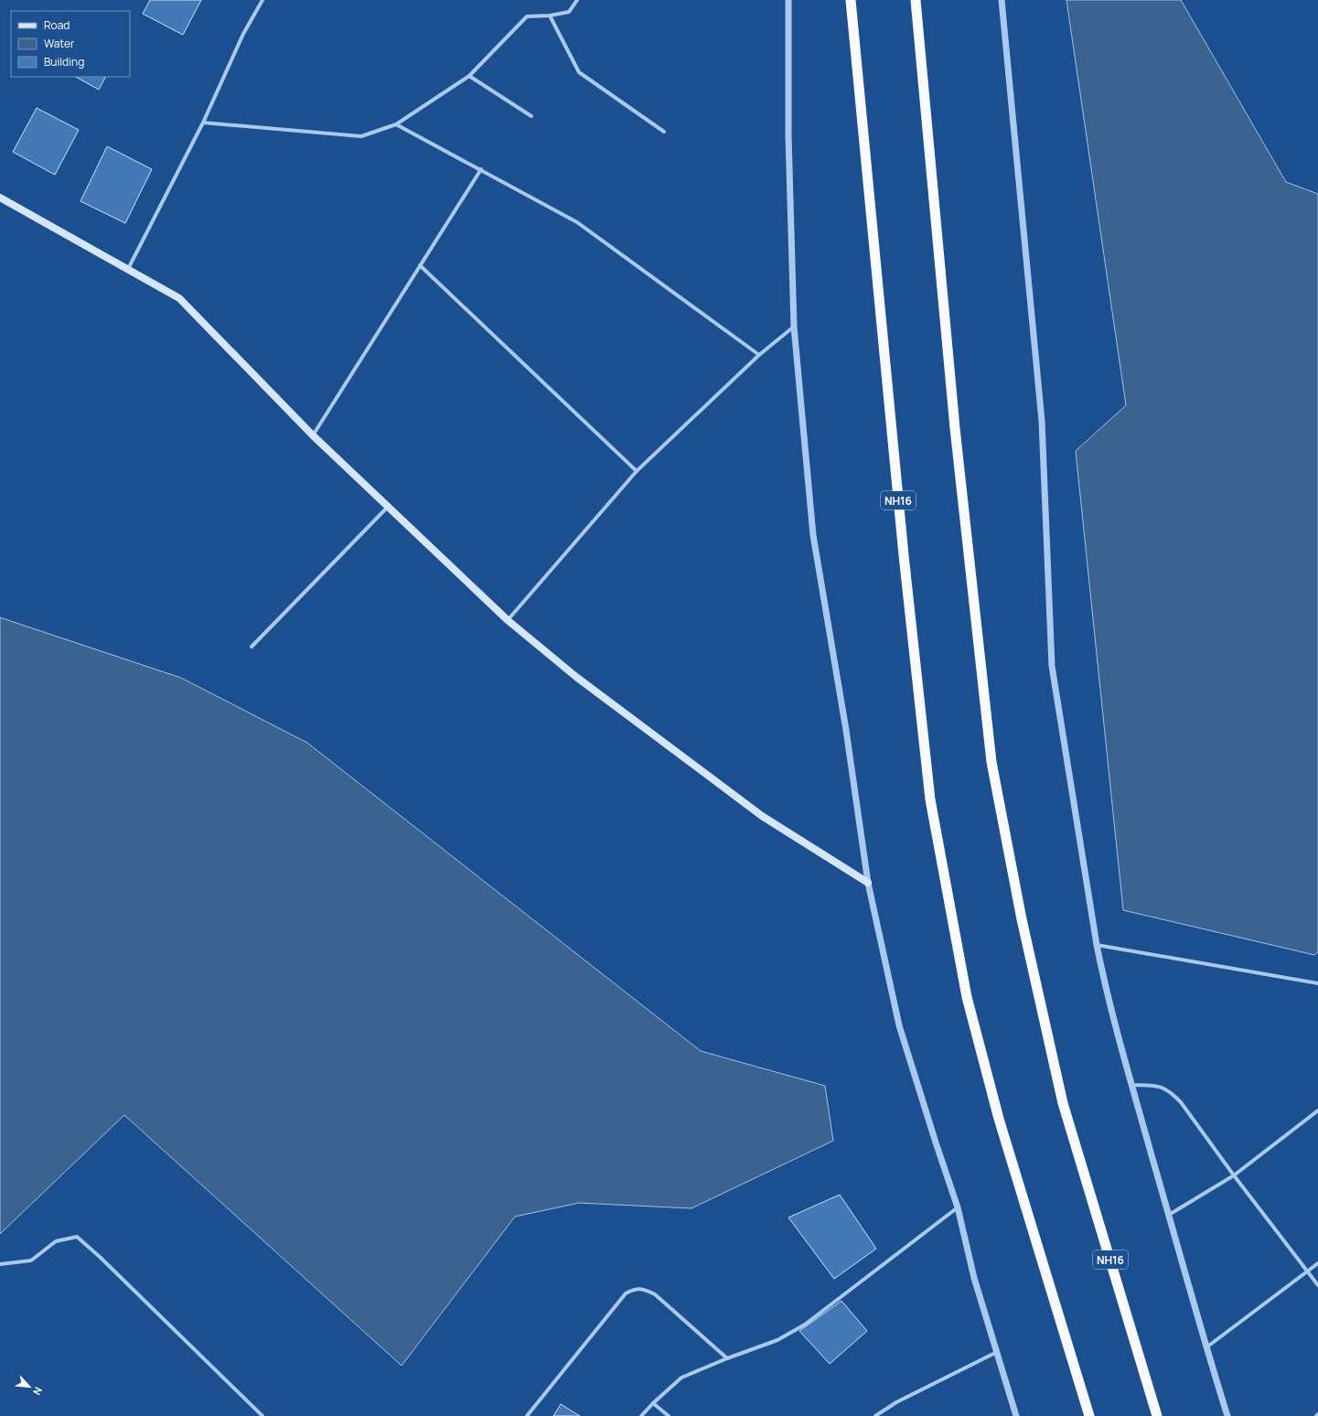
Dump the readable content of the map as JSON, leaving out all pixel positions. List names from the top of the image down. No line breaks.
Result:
{"streets":{"highway":["NH16"]},"legend":["Road","Water","Building"],"north":"bottom right"}
